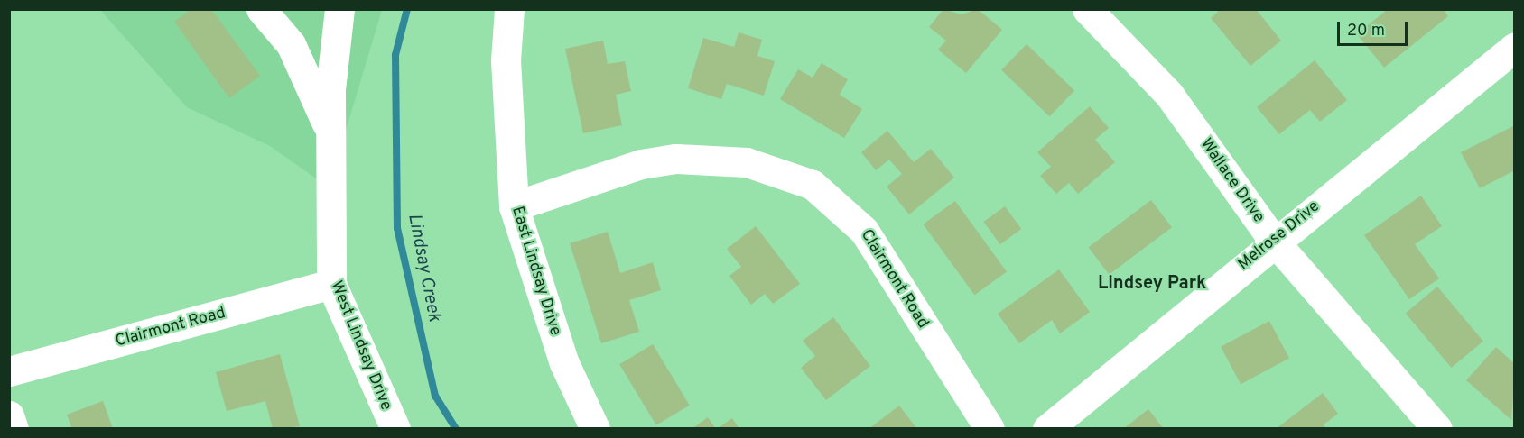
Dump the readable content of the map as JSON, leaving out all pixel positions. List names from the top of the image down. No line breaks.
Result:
{"streets":{"street":["Wallace Drive","Melrose Drive","East Lindsay Drive","Clairmont Road","West Lindsay Drive"]},"crossings":[["Wallace Drive","Melrose Drive"],["East Lindsay Drive","Clairmont Road"],["Clairmont Road","West Lindsay Drive"]],"districts":["Lindsey Park"],"water":["Lindsay Creek"],"scale_bar":"20 m"}
